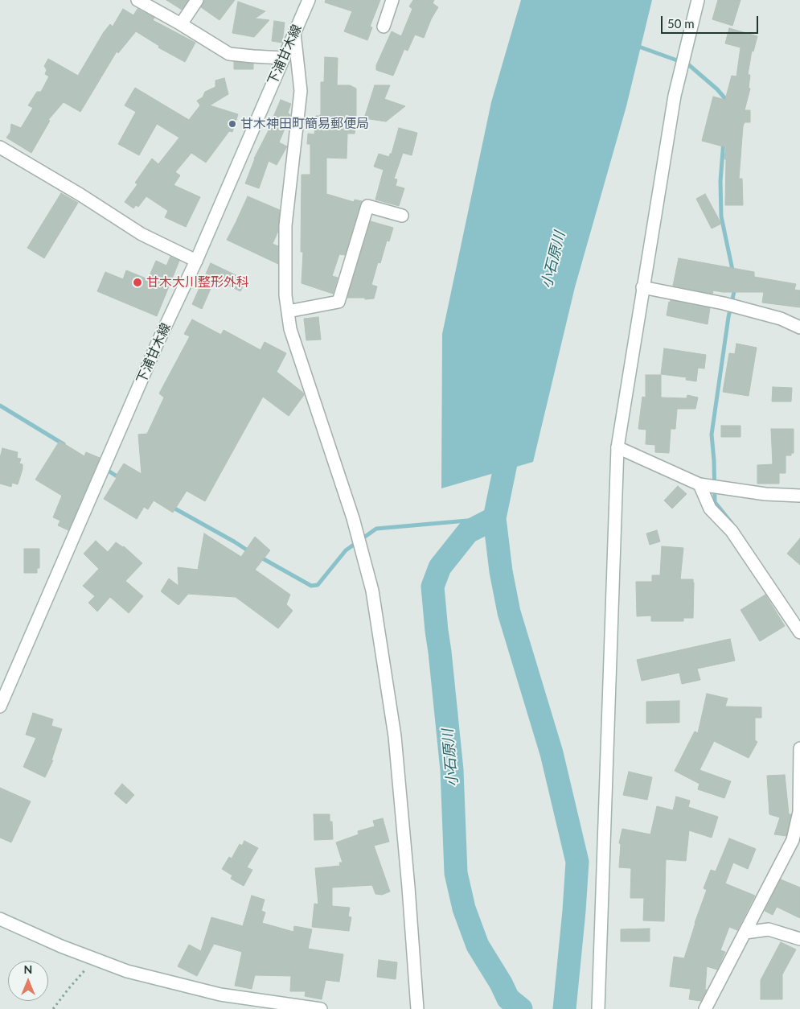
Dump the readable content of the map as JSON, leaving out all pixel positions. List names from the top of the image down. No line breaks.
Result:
{"streets":{"street":["下浦甘木線"]},"water":["小石原川"],"places":["甘木神田町簡易郵便局","甘木大川整形外科"],"scale_bar":"50 m","north":"top"}
